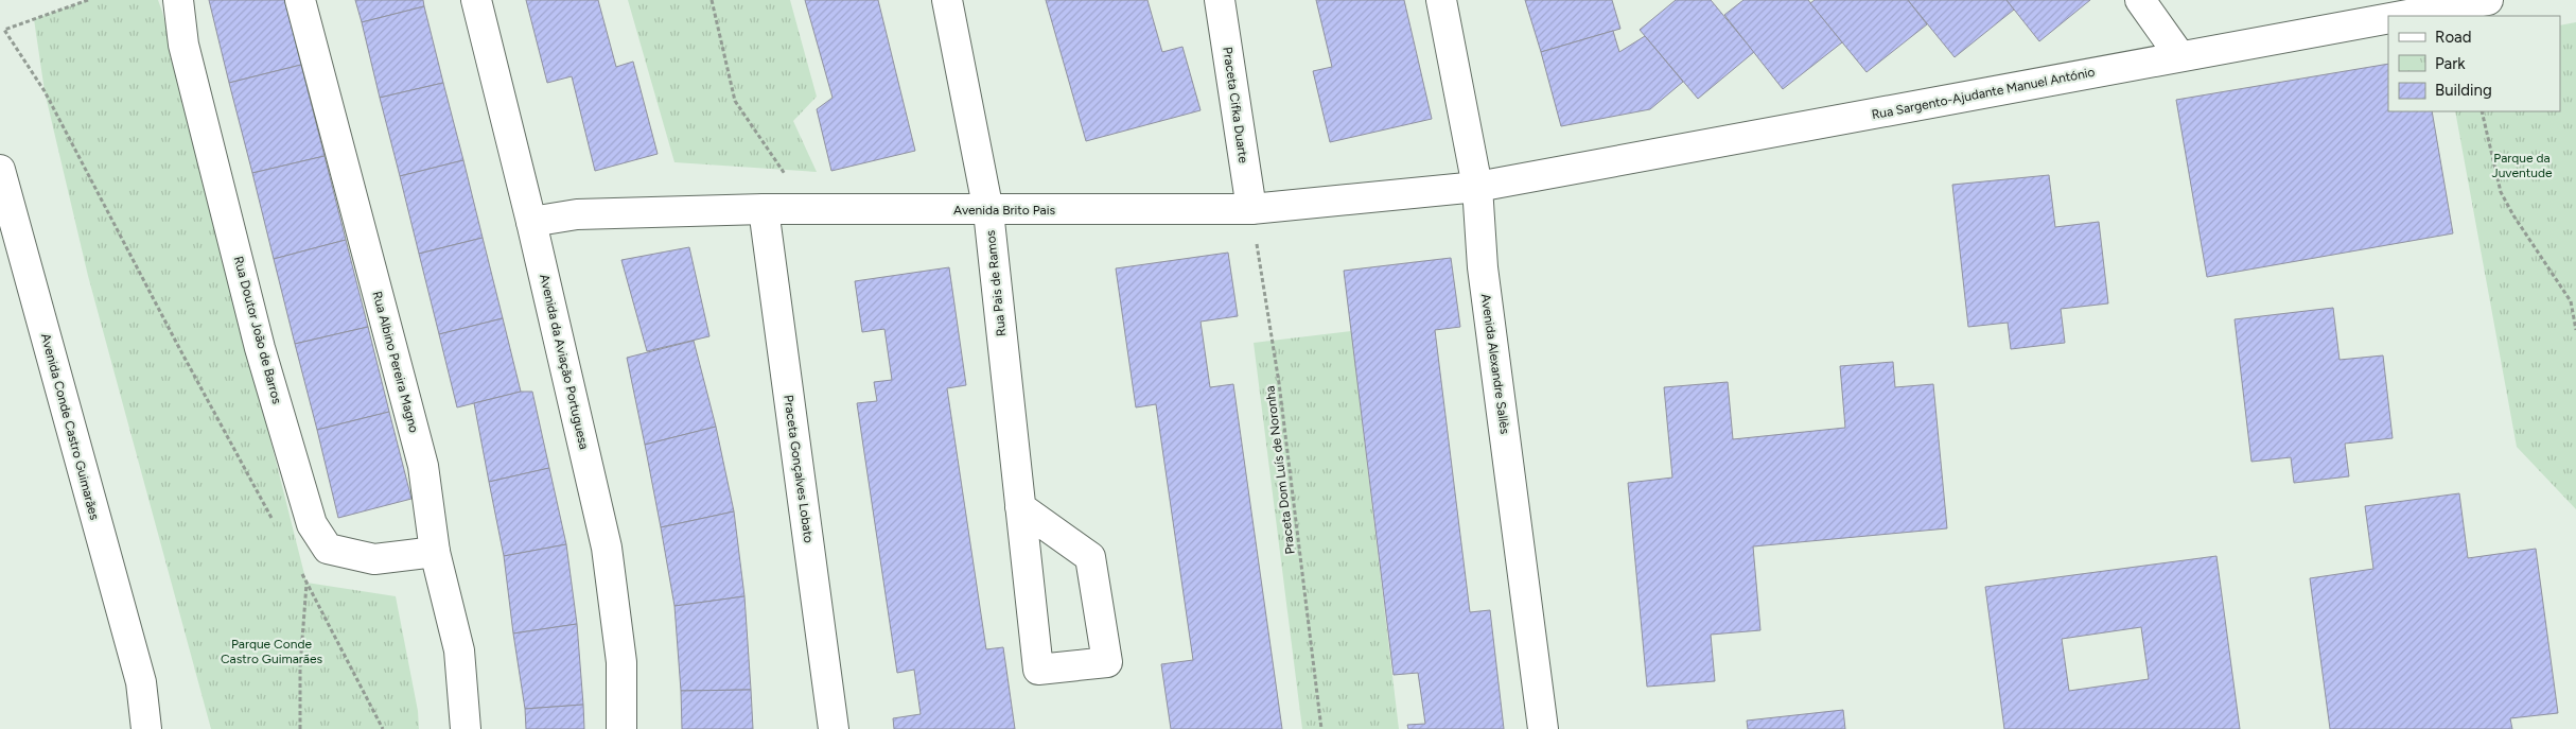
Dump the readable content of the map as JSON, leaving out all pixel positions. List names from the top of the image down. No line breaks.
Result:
{"streets":{"street":["Rua Sargento-Ajudante Manuel António","Praceta Cifka Duarte","Avenida Brito Pais","Rua Pais de Ramos","Rua Doutor João de Barros","Rua Albino Pereira Magno","Avenida da Aviação Portuguesa","Avenida Alexandre Sallès","Avenida Conde Castro Guimarães","Praceta Gonçalves Lobato"],"path":["Praceta Dom Luís de Noronha"]},"crossings":[["Rua Sargento-Ajudante Manuel António","Avenida Brito Pais"],["Rua Sargento-Ajudante Manuel António","Avenida Alexandre Sallès"],["Praceta Cifka Duarte","Avenida Brito Pais"],["Praceta Cifka Duarte","Praceta Dom Luís de Noronha"],["Avenida Brito Pais","Rua Pais de Ramos"],["Avenida Brito Pais","Avenida da Aviação Portuguesa"],["Avenida Brito Pais","Avenida Alexandre Sallès"],["Avenida Brito Pais","Praceta Gonçalves Lobato"],["Avenida Brito Pais","Praceta Dom Luís de Noronha"],["Rua Doutor João de Barros","Rua Albino Pereira Magno"]],"parks":["Parque da Juventude","Parque Conde Castro Guimarães"],"legend":["Road","Park","Building"]}
